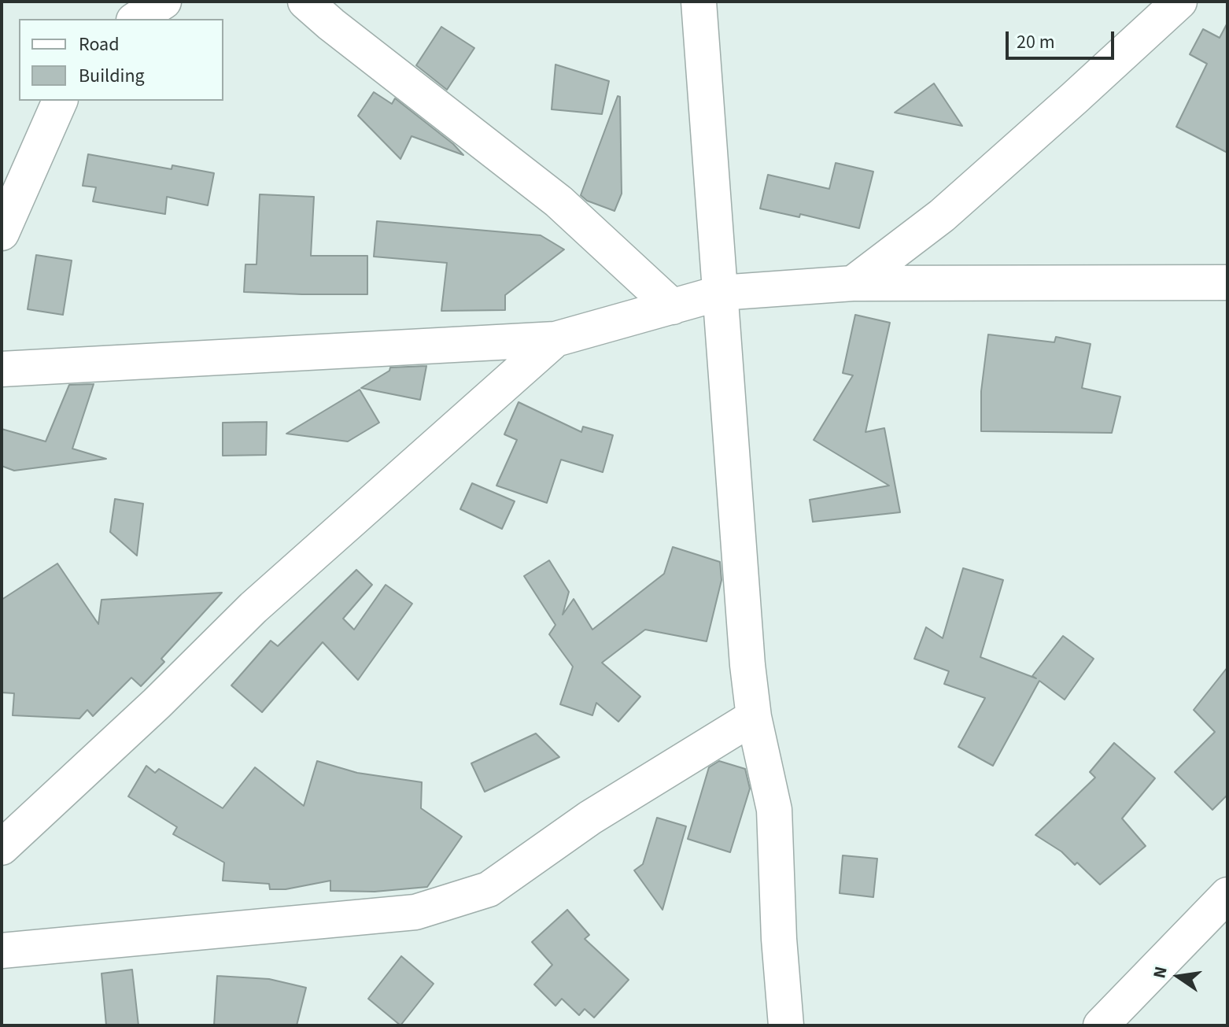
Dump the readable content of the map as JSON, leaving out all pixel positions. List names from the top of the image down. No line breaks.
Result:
{"legend":["Road","Building"],"scale_bar":"20 m","north":"left"}
